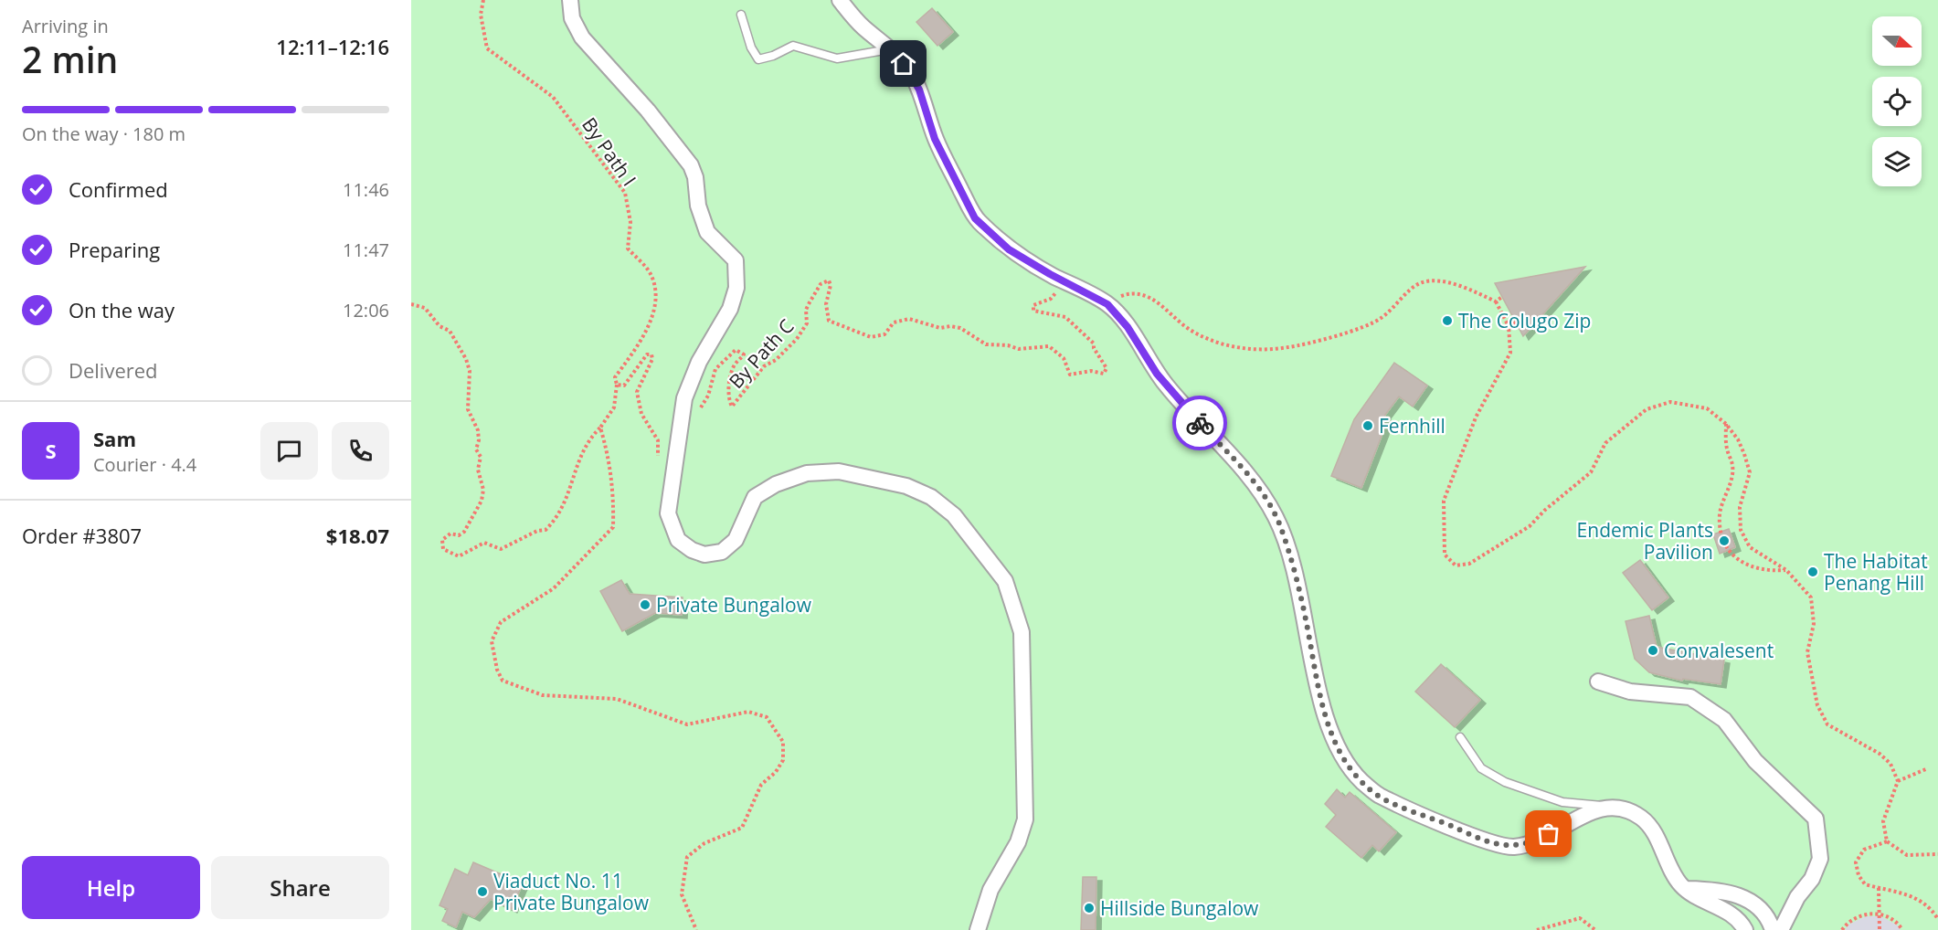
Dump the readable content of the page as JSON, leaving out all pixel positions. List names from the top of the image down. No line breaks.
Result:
{"streets":{"path":["By Path I","By Path C"]},"places":["The Colugo Zip","Fernhill","Endemic Plants Pavilion","The Habitat Penang Hill","Private Bungalow","Convalesent","Viaduct No. 11 Private Bungalow","Hillside Bungalow"],"north":"right","page":{"heading":["2 min","Arriving in","12:11–12:16"],"panel":["Sam","Courier · 4.4","Order #3807","$18.07"],"bar":"On the way · 180 m","list":[["Confirmed","11:46"],["Preparing","11:47"],["On the way","12:06"],"Delivered"],"round":"S","buttons":["Help","Share"]}}
